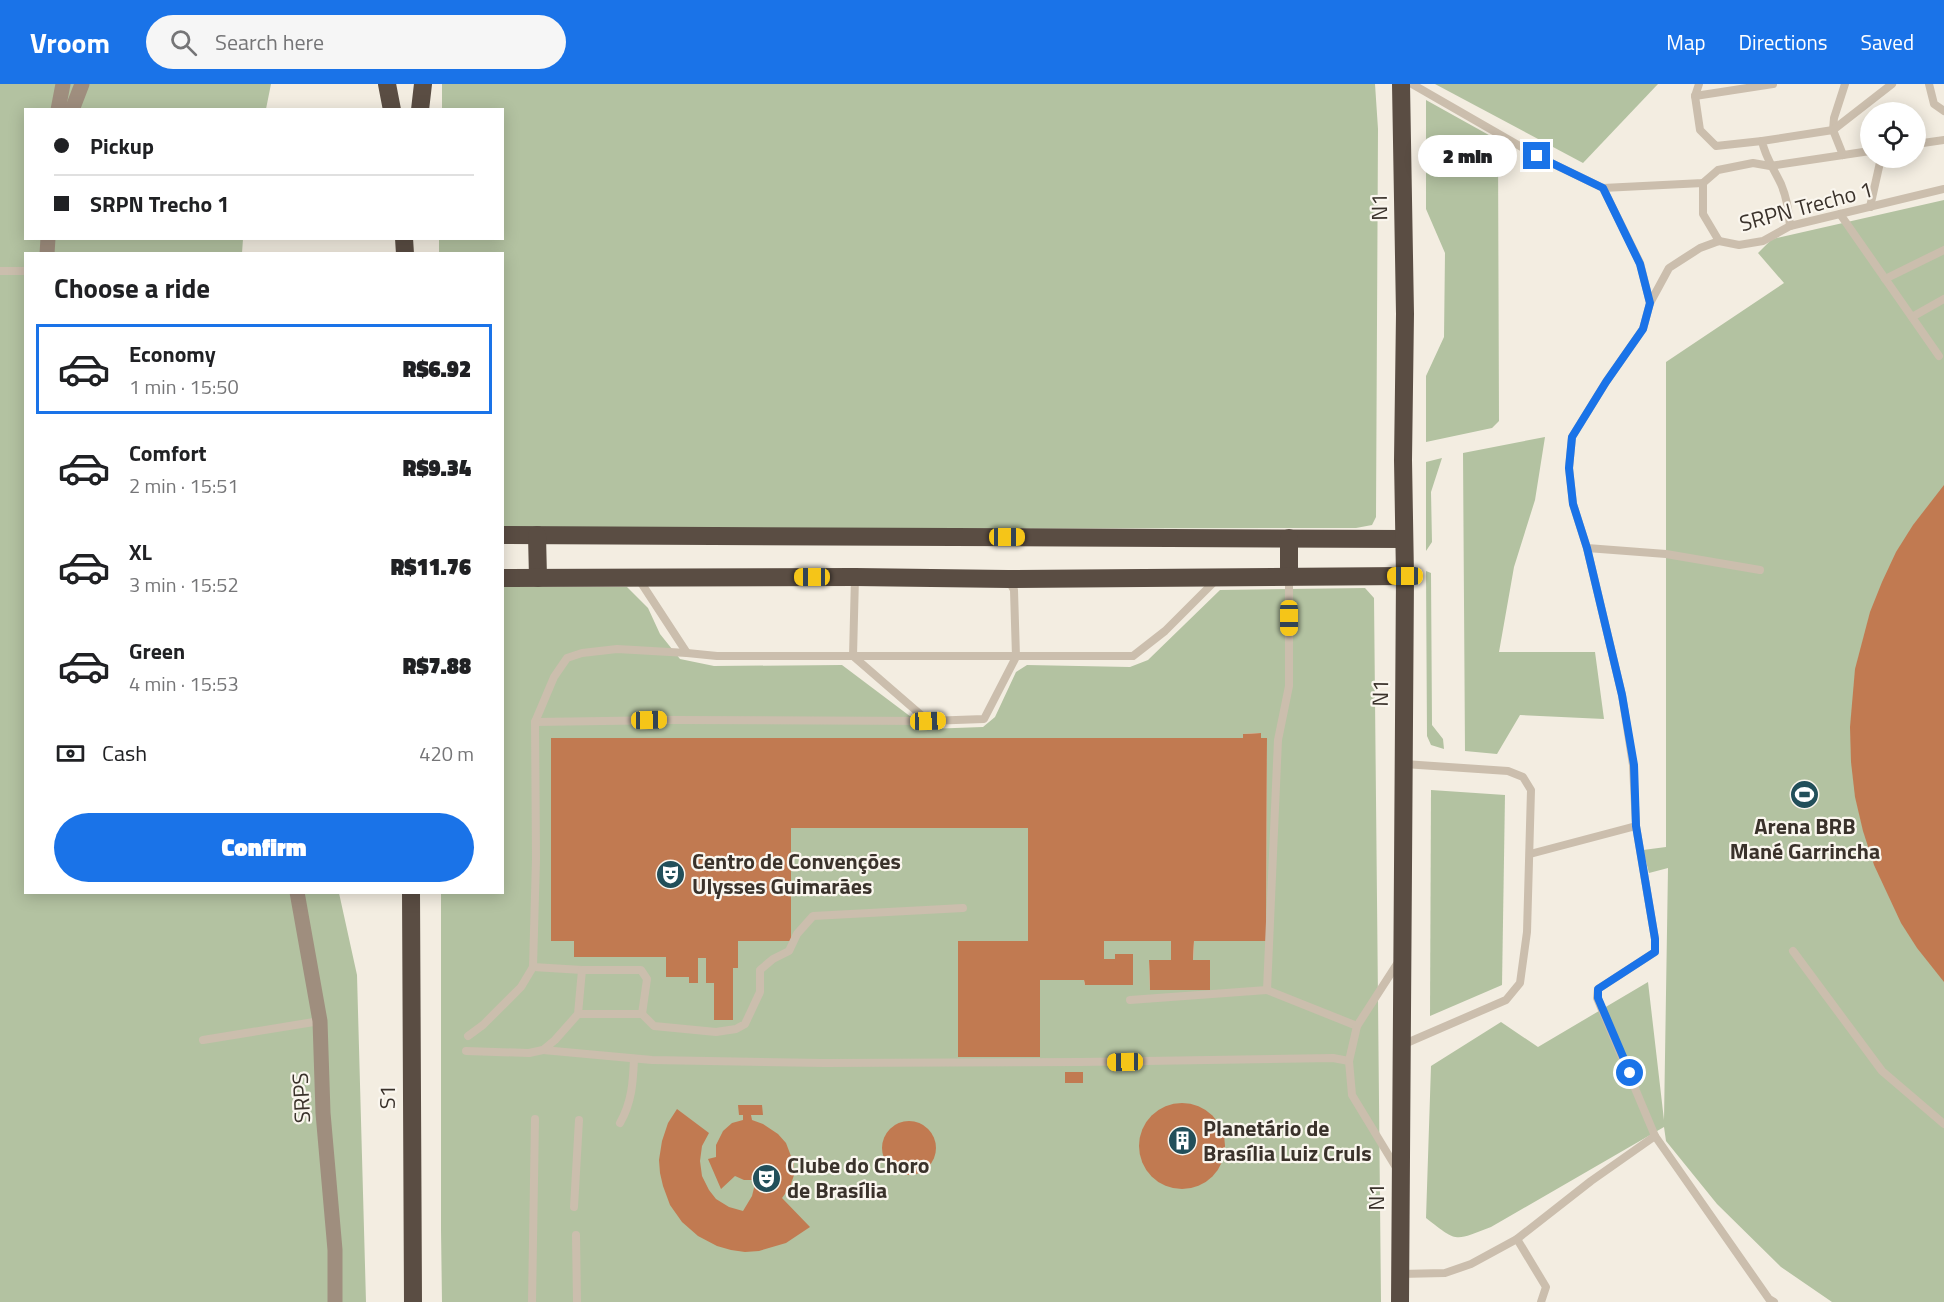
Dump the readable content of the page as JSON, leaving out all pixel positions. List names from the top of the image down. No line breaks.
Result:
{"streets":{"highway":["N1","S1"],"main road":["SRPS"],"lane":["SRPN Trecho 1"]},"places":{"sports":["Arena BRB Mané Garrincha"],"theatre":["Centro de Convenções Ulysses Guimarães","Clube do Choro de Brasília"],"building":["Planetário de Brasília Luiz Cruls"]},"page":{"header":"Vroom","search":"Search here","nav":["Map","Directions","Saved"],"banner":["Pickup","SRPN Trecho 1"],"bubble":"2 min","heading":"Choose a ride","list":[{"name":"Economy","note":"1 min · 15:50","value":"R$6.92"},{"name":"Comfort","note":"2 min · 15:51","value":"R$9.34"},{"name":"XL","note":"3 min · 15:52","value":"R$11.76"},{"name":"Green","note":"4 min · 15:53","value":"R$7.88"}],"pay":["Cash","420 m"],"buttons":"Confirm"}}
